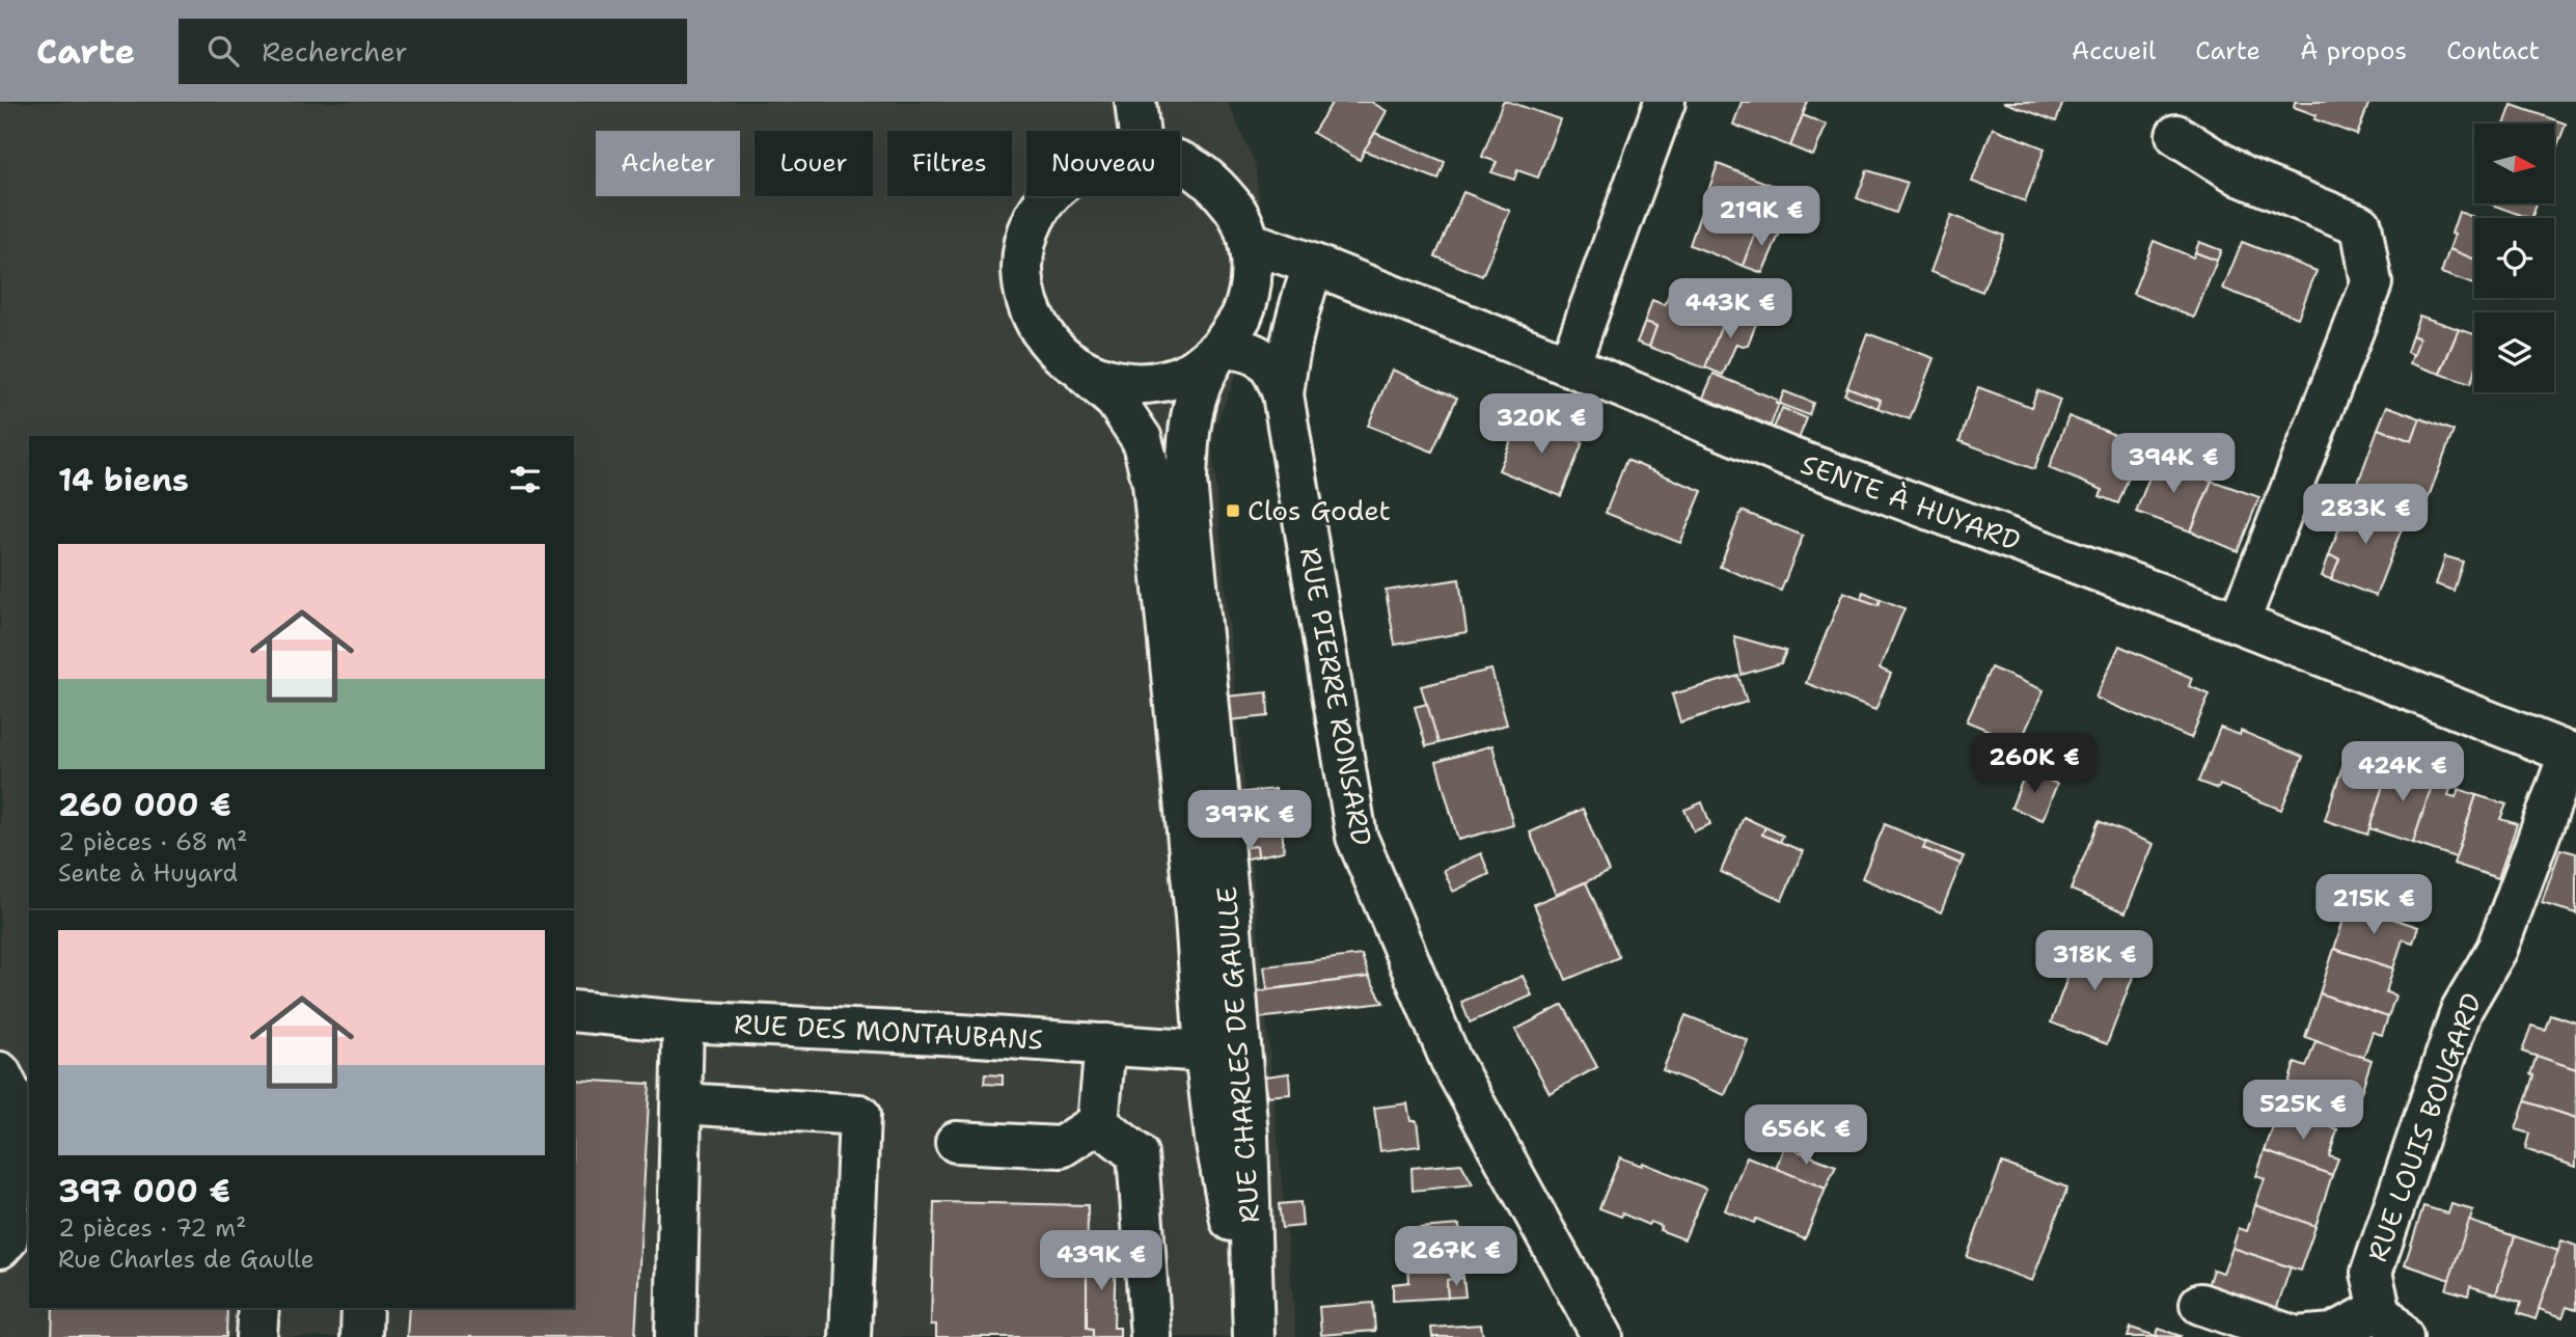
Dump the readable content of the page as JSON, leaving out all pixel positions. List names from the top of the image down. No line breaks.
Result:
{"streets":{"street":["SENTE À HUYARD","RUE PIERRE RONSARD","RUE DES MONTAUBANS","RUE CHARLES DE GAULLE","RUE LOUIS BOUGARD"]},"crossings":[["SENTE À HUYARD","RUE PIERRE RONSARD"],["SENTE À HUYARD","RUE LOUIS BOUGARD"],["RUE PIERRE RONSARD","RUE CHARLES DE GAULLE"],["RUE DES MONTAUBANS","RUE CHARLES DE GAULLE"]],"places":{"transit":["Clos Godet"]},"north":"right","page":{"header":"Carte","search":"Rechercher","nav":["Accueil","Carte","À propos","Contact"],"chip":["Acheter","Louer","Filtres","Nouveau"],"price":["219K €","443K €","320K €","394K €","283K €","260K €","424K €","397K €","215K €","318K €","525K €","656K €","267K €","439K €"],"heading":"14 biens","list":[{"name":"260 000 €","note":"2 pièces · 68 m² · Sente à Huyard"},{"name":"397 000 €","note":"2 pièces · 72 m² · Rue Charles de Gaulle"}]}}
